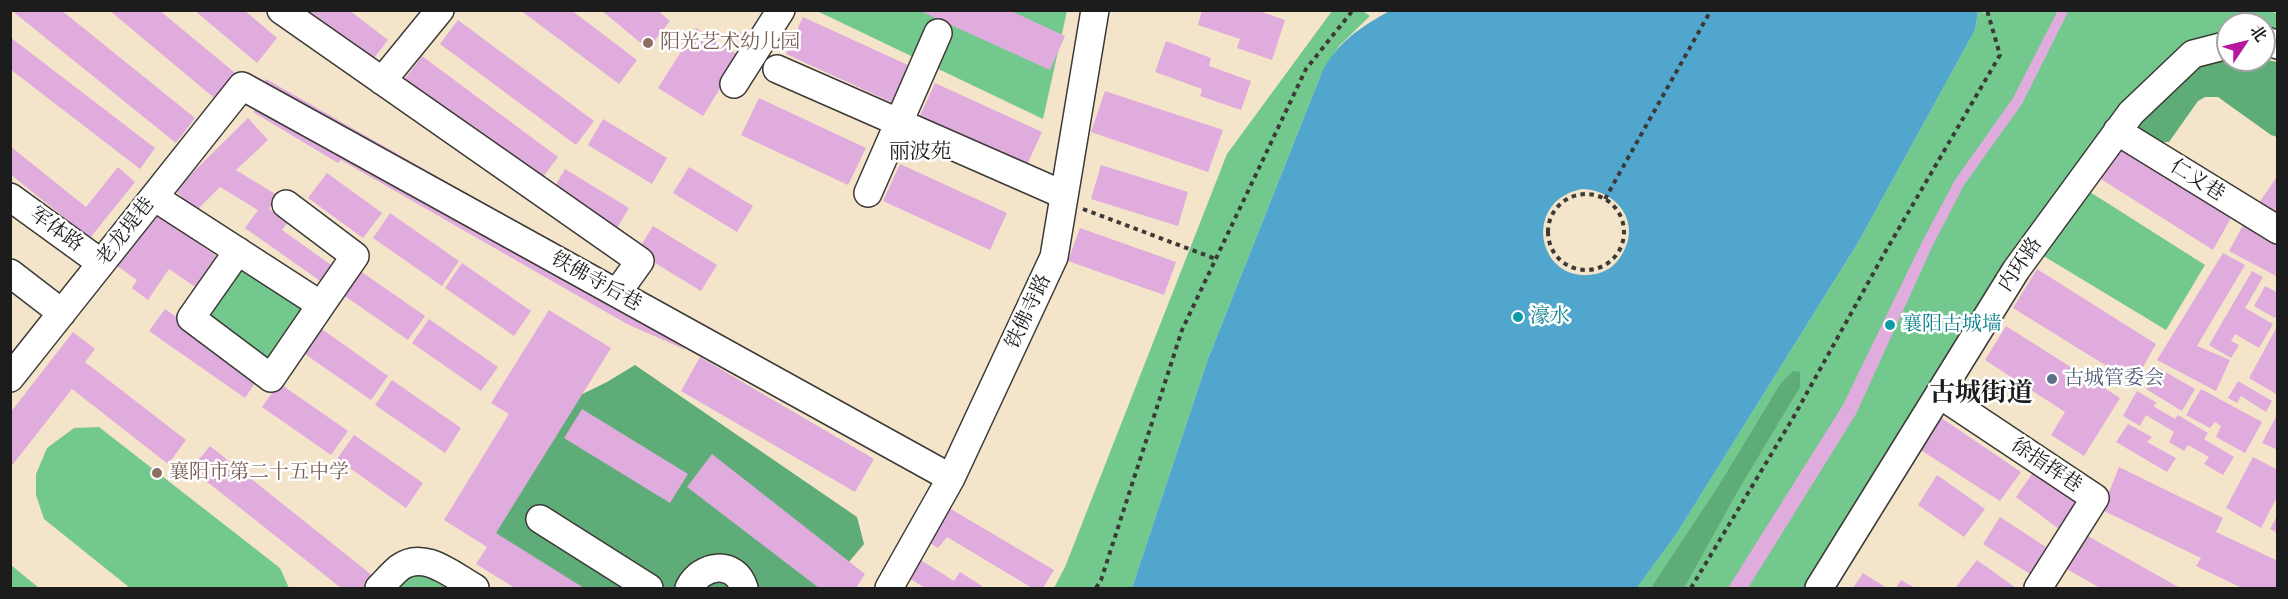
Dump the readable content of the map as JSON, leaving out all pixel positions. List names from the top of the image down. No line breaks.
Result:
{"streets":{"street":["仁义巷","军体路","老龙堤巷","内环路","铁佛寺后巷","铁佛寺路","徐指挥巷"]},"crossings":[["仁义巷","内环路"],["军体路","老龙堤巷"],["老龙堤巷","铁佛寺后巷"],["内环路","徐指挥巷"],["铁佛寺后巷","铁佛寺路"]],"districts":["丽波苑","古城街道"],"places":["阳光艺术幼儿园","濠水","襄阳古城墙","古城管委会","襄阳市第二十五中学"],"north":"top right"}
